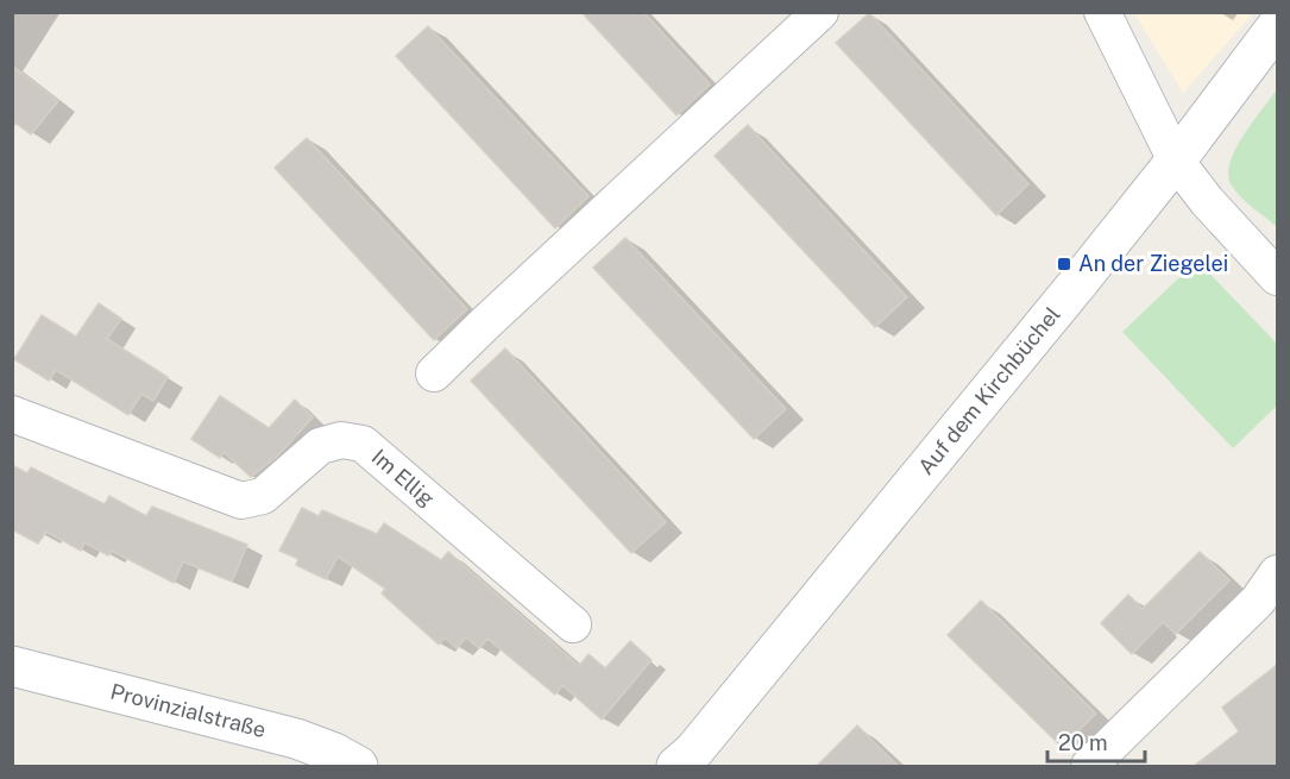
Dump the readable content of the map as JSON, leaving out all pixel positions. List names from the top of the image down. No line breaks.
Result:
{"streets":{"street":["Auf dem Kirchbüchel","Im Ellig","Provinzialstraße"]},"places":{"transit":["An der Ziegelei"]},"scale_bar":"20 m"}
